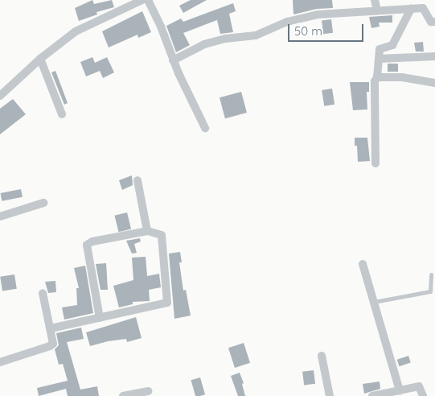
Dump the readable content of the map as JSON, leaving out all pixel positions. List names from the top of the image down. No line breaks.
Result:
{"scale_bar":"50 m"}
